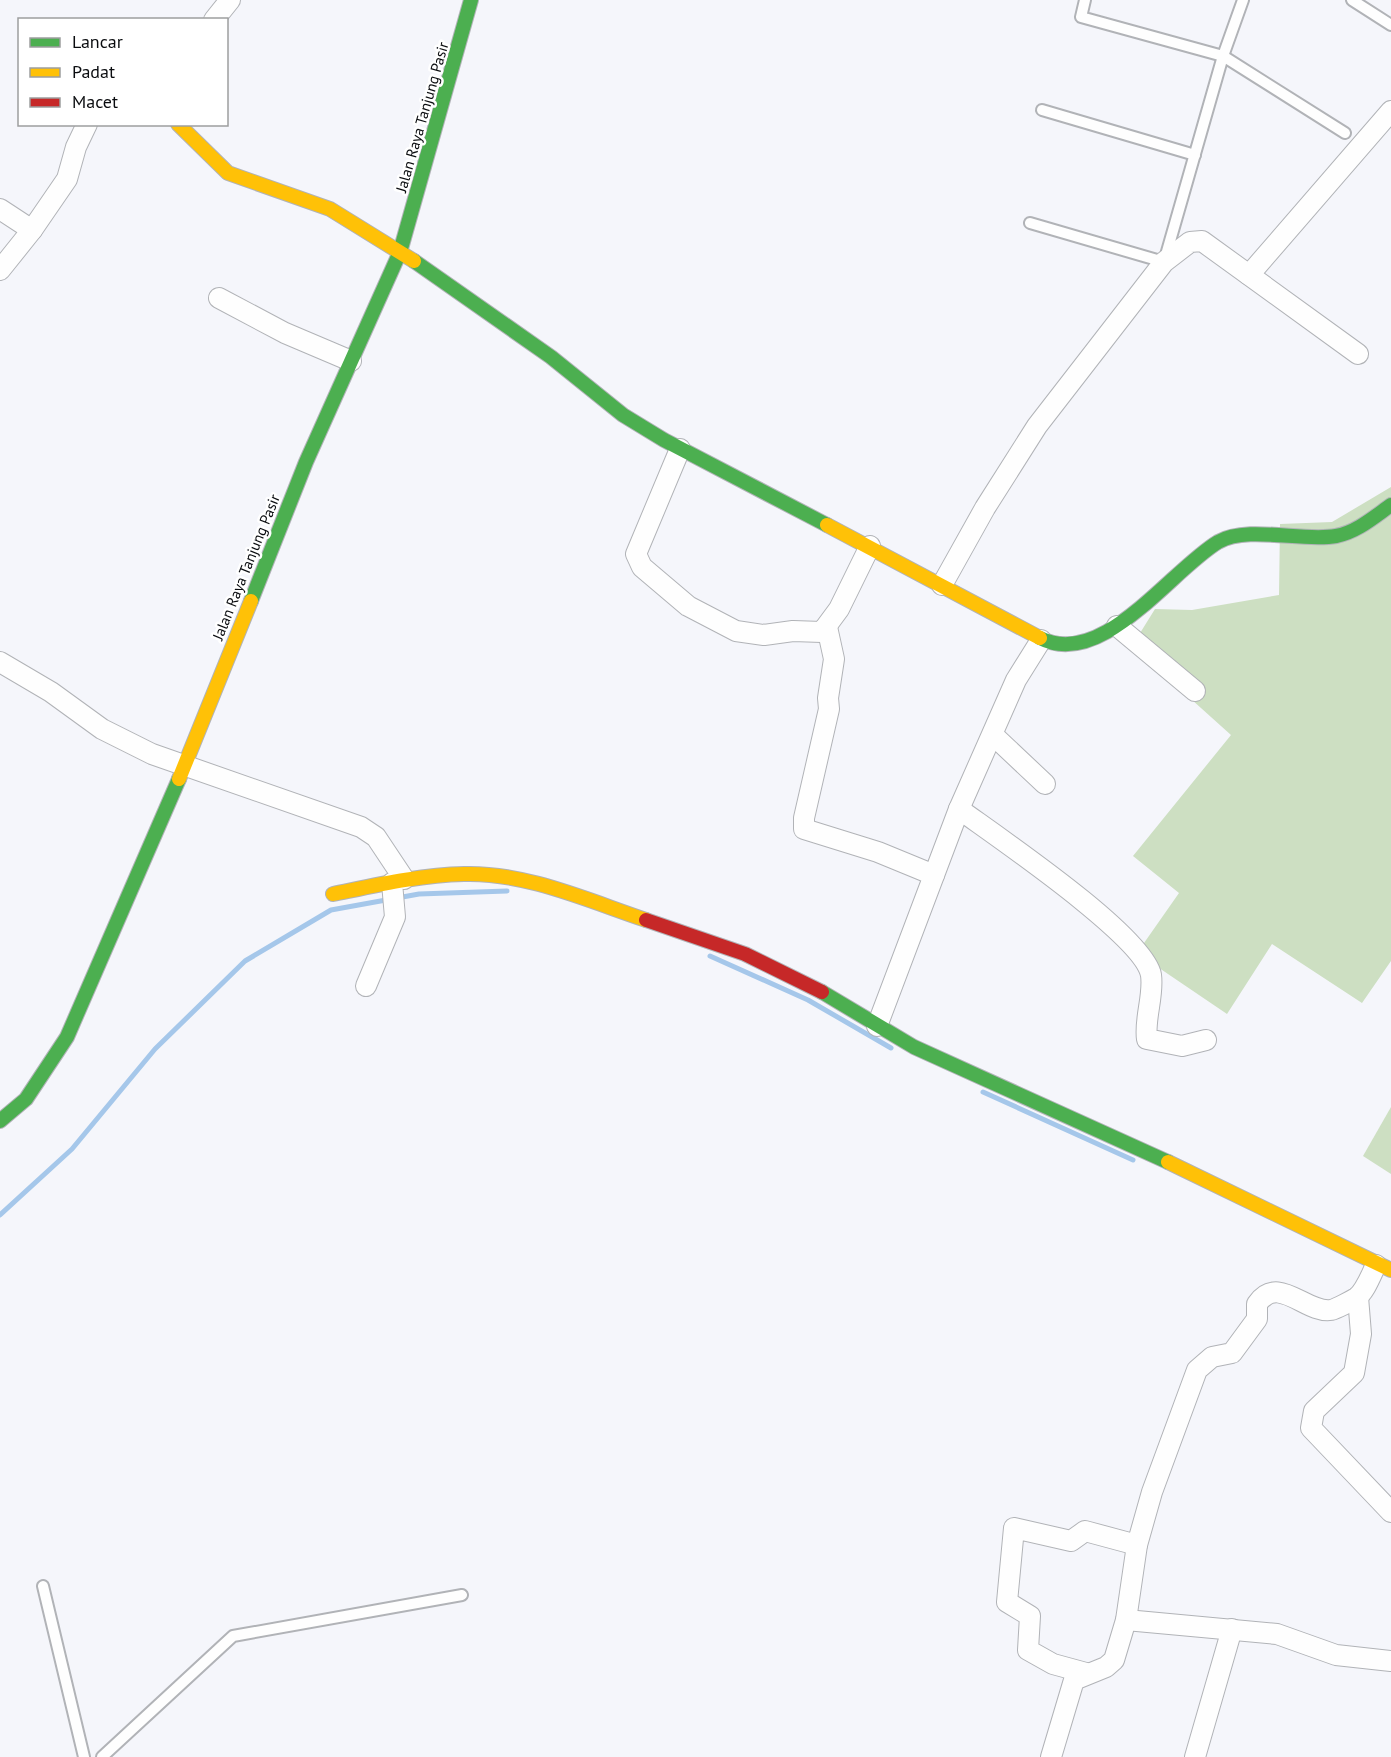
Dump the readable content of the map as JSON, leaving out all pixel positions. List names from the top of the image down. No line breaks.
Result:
{"streets":{"street":["Jalan Raya Tanjung Pasir"]},"legend":["Lancar","Padat","Macet"]}
